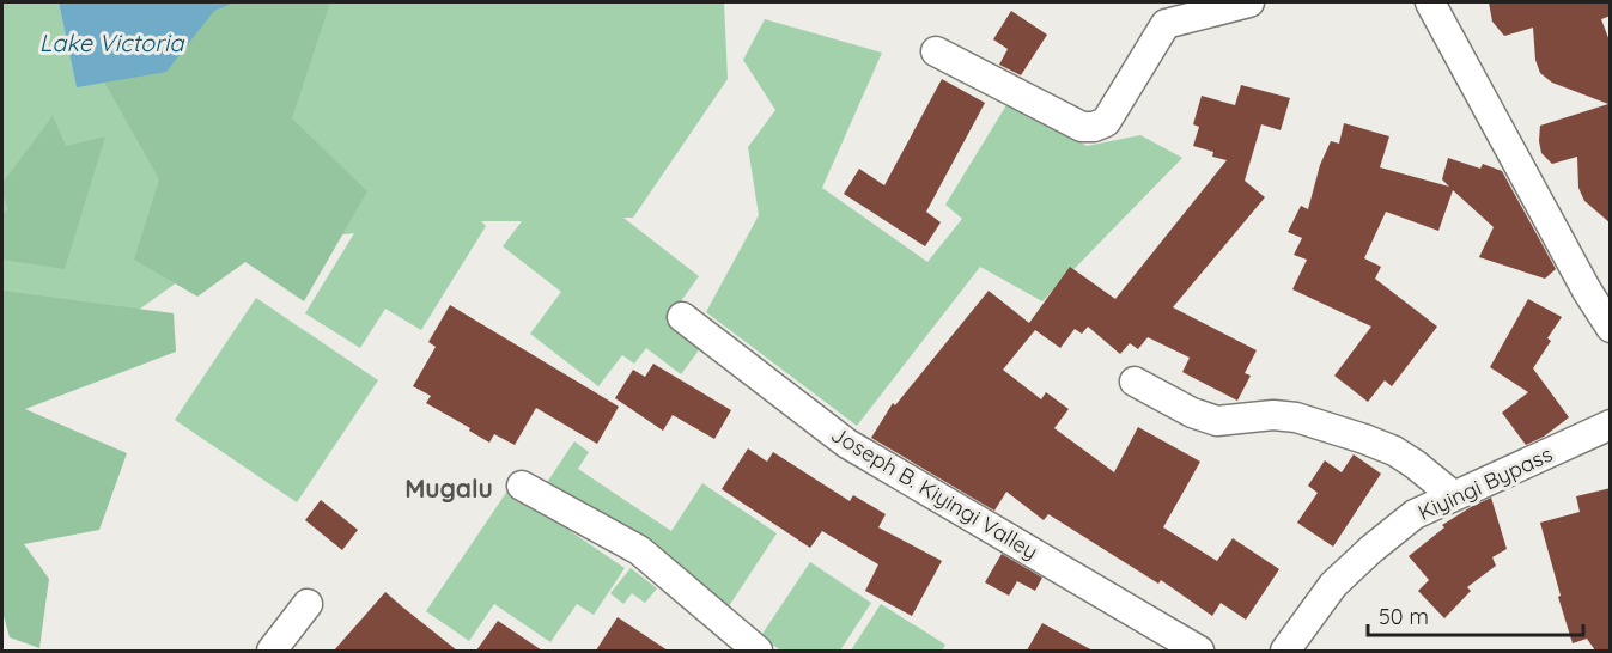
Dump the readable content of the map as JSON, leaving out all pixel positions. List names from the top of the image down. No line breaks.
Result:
{"streets":{"street":["Kiyingi Bypass","Joseph B. Kiyingi Valley"]},"districts":["Mugalu"],"water":["Lake Victoria"],"scale_bar":"50 m"}
